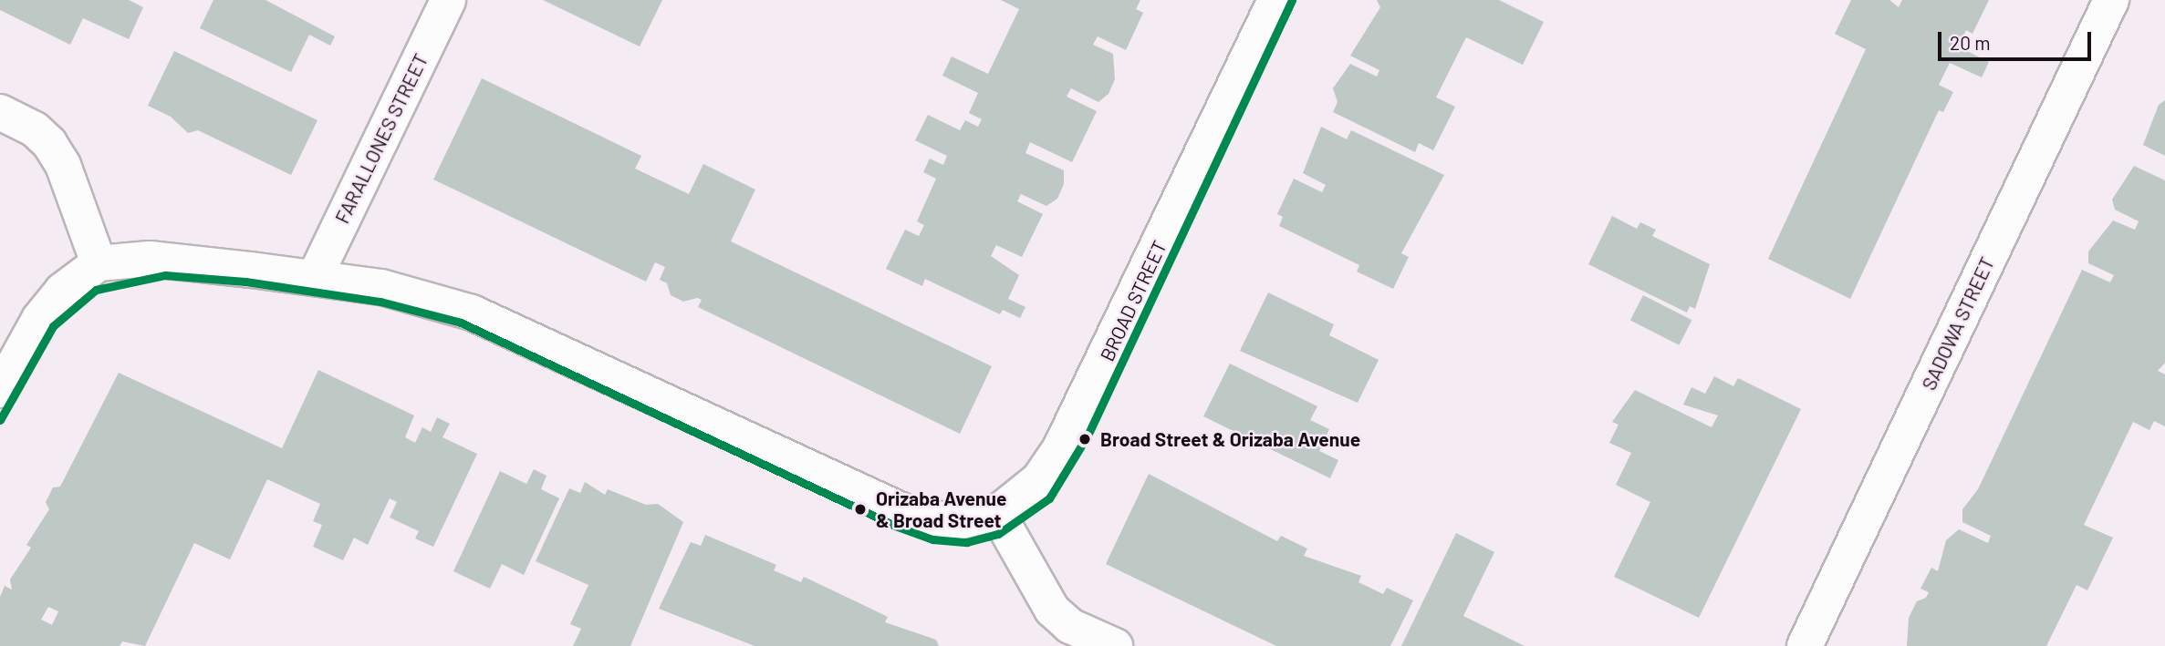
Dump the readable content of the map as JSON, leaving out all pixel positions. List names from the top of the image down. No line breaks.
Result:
{"streets":{"street":["FARALLONES STREET","BROAD STREET","SADOWA STREET"]},"places":["Broad Street & Orizaba Avenue","Orizaba Avenue & Broad Street"],"scale_bar":"20 m"}
